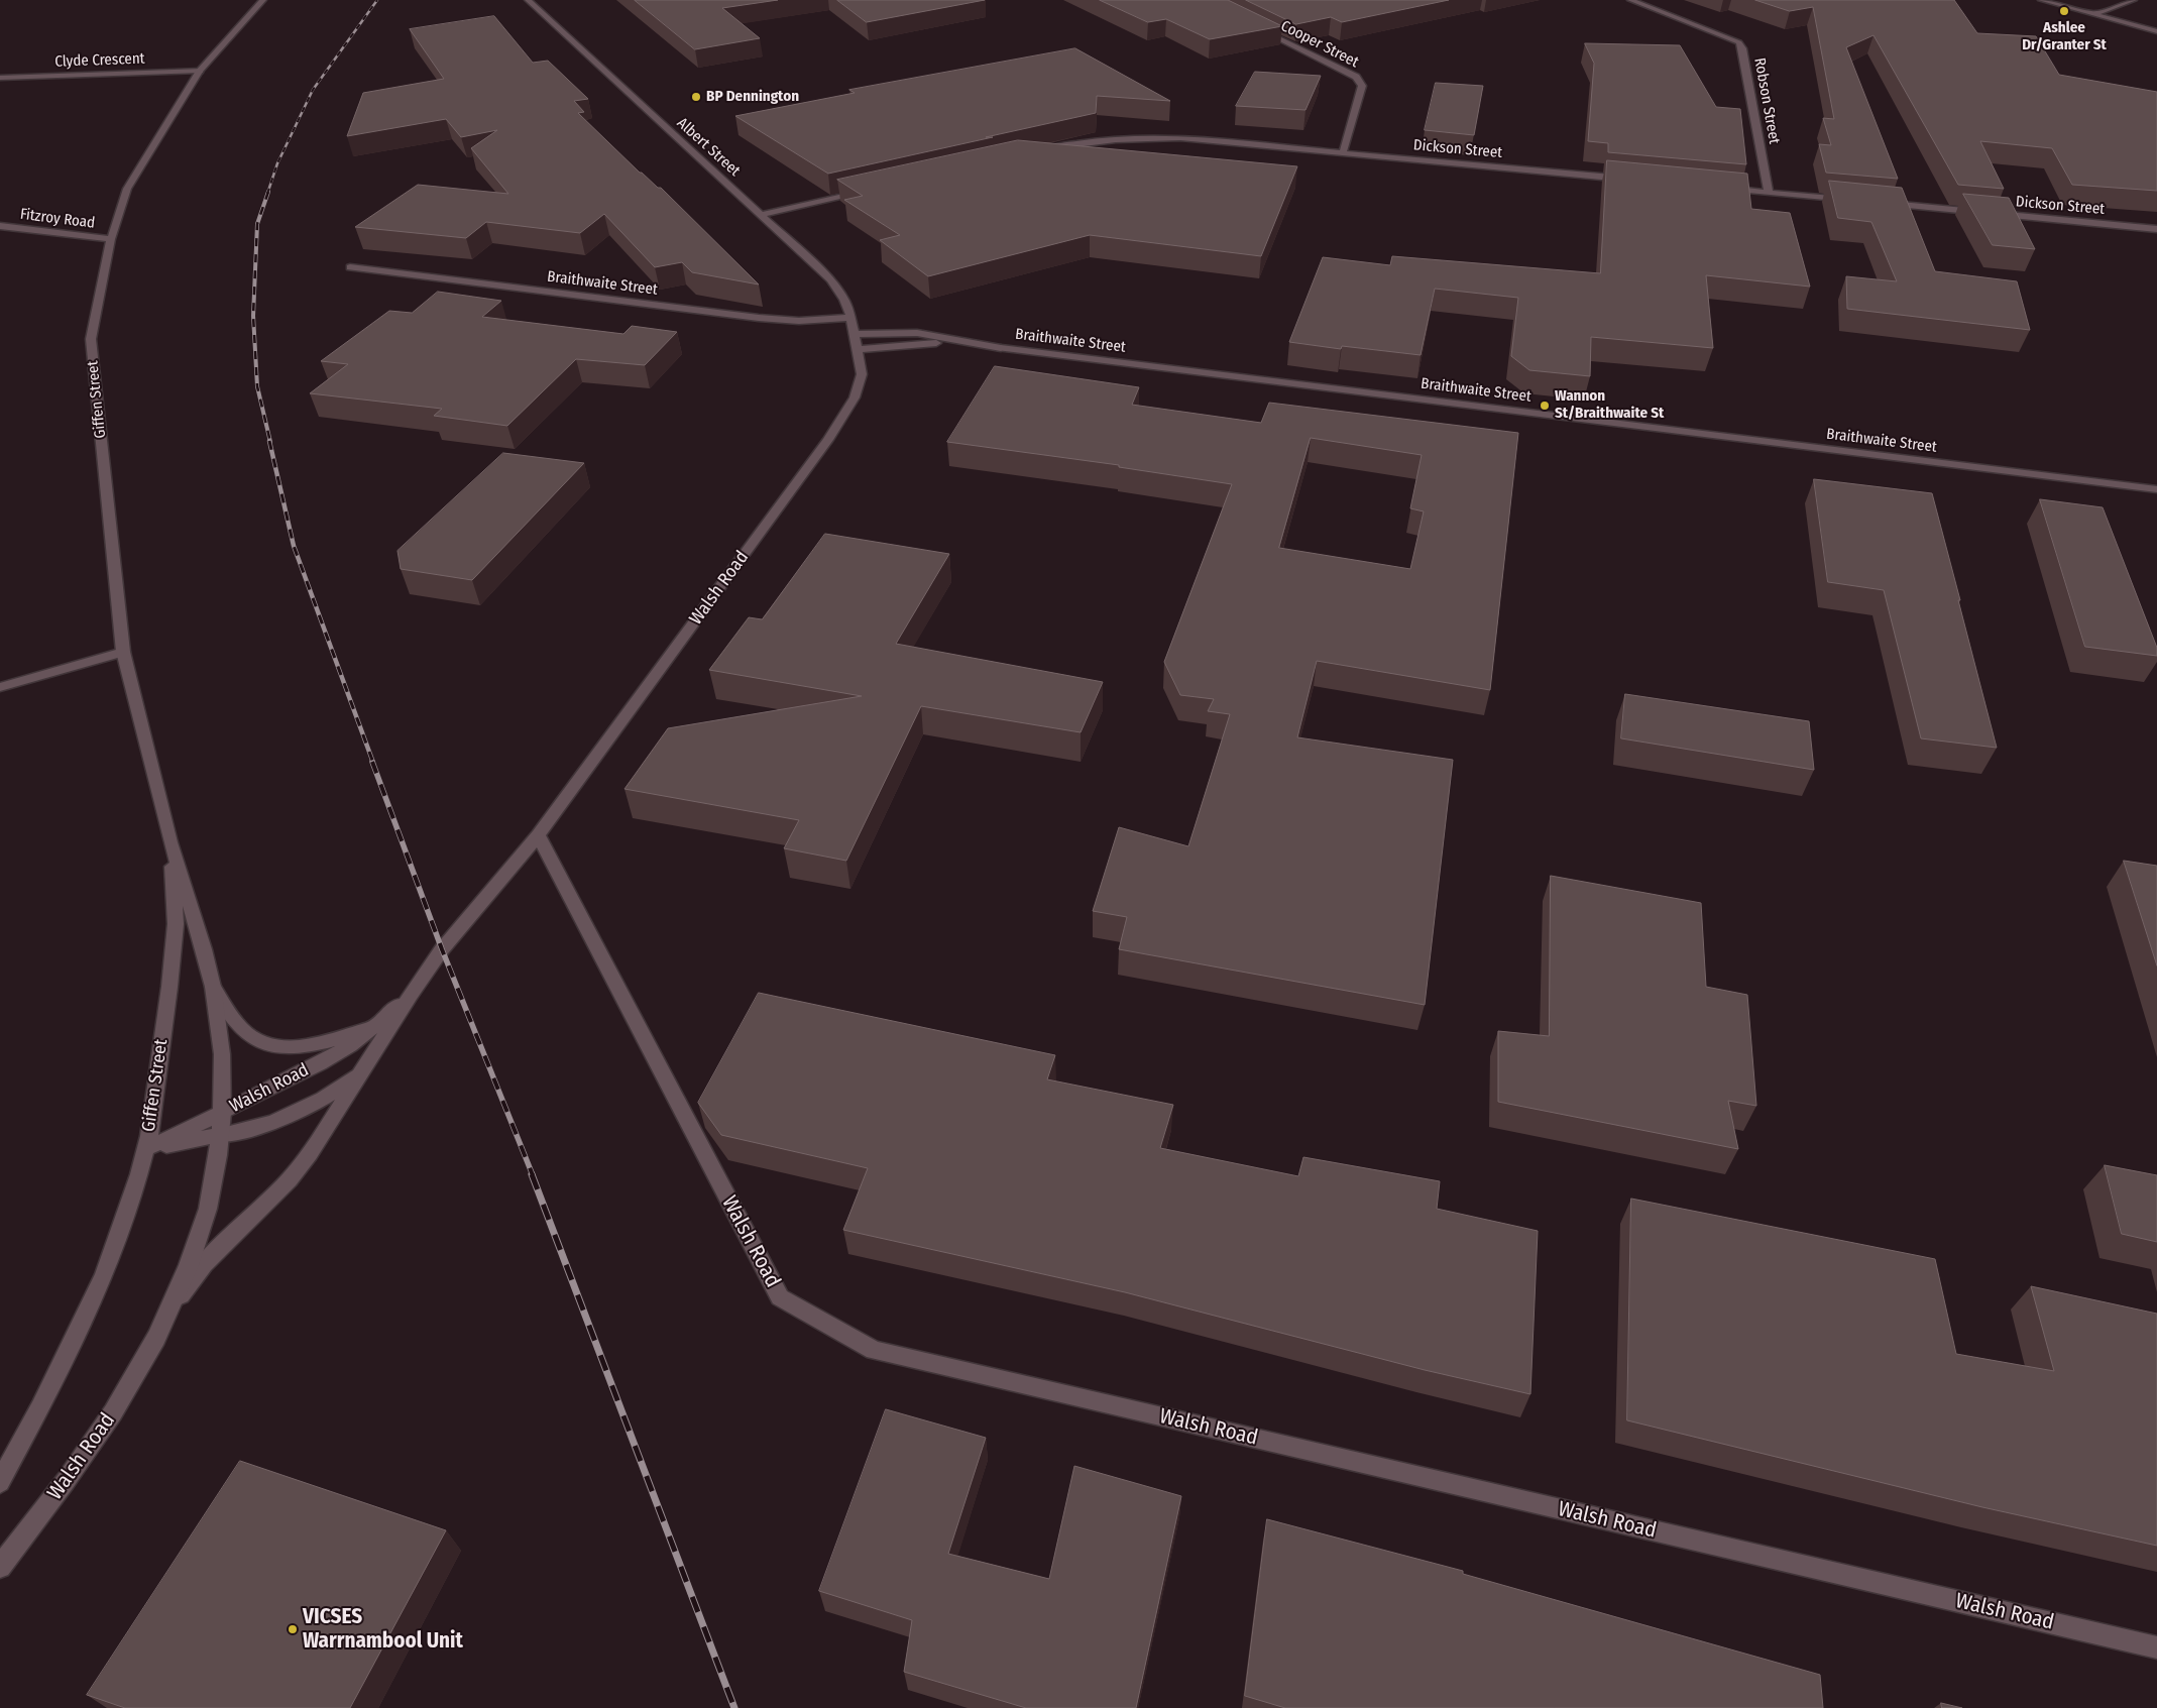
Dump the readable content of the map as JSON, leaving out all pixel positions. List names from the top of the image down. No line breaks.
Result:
{"streets":{"street":["Cooper Street","Clyde Crescent","Robson Street","Albert Street","Dickson Street","Fitzroy Road","Braithwaite Street","Giffen Street","Walsh Road"]},"crossings":[["Cooper Street","Dickson Street"],["Clyde Crescent","Giffen Street"],["Albert Street","Braithwaite Street"],["Albert Street","Walsh Road"],["Fitzroy Road","Giffen Street"],["Braithwaite Street","Walsh Road"],["Giffen Street","Walsh Road"]],"places":["Ashlee Dr/Granter St","BP Dennington","Wannon St/Braithwaite St","VICSES Warrnambool Unit"]}
